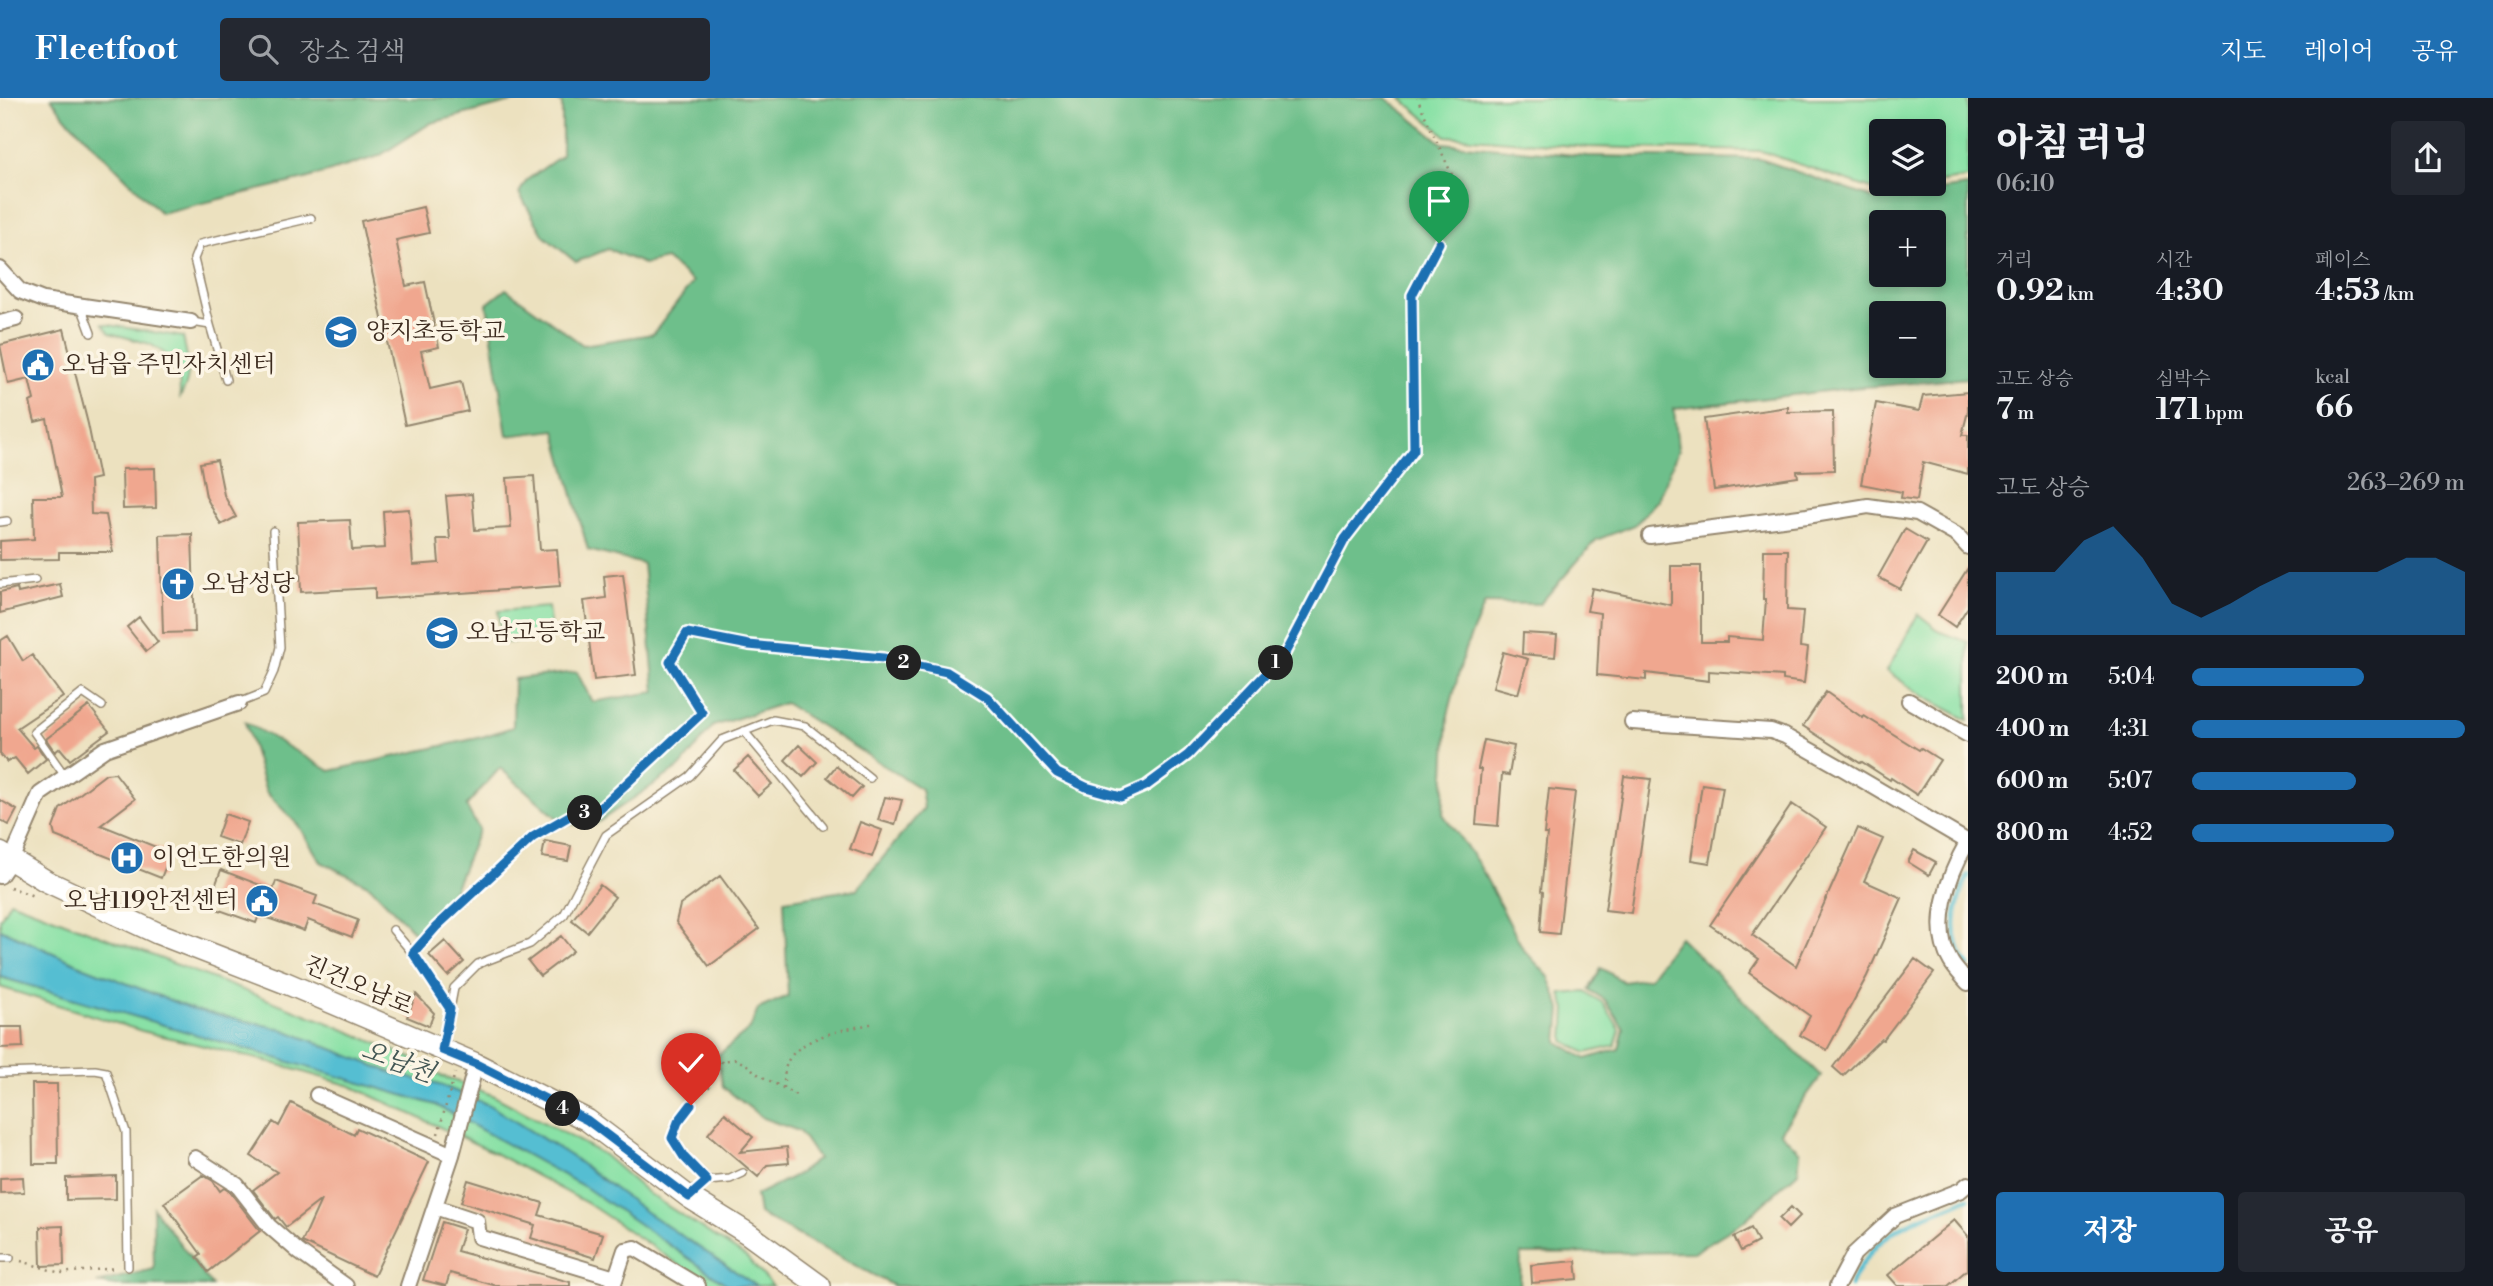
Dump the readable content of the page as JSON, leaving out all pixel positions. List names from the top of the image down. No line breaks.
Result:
{"streets":{"main road":["진건오남로"]},"water":["오남천"],"places":{"school or university":["양지초등학교","오남고등학교"],"public building":["오남읍 주민자치센터","오남119안전센터"],"church":["오남성당"],"hospital":["이언도한의원"]},"page":{"header":"Fleetfoot","search":"장소 검색","nav":["지도","레이어","공유"],"heading":["아침 러닝","06:10"],"map_buttons":["+","−"],"stats":[["거리","0.92 km"],["시간","4:30"],["페이스","4:53 /km"],["고도 상승","7 m"],["심박수","171 bpm"],["kcal","66"]],"chart":["고도 상승","263–269 m"],"pins":["1","2","3","4"],"list":[{"name":"200 m","note":"5:04"},{"name":"400 m","note":"4:31"},{"name":"600 m","note":"5:07"},{"name":"800 m","note":"4:52"}],"buttons":["저장","공유"]}}
